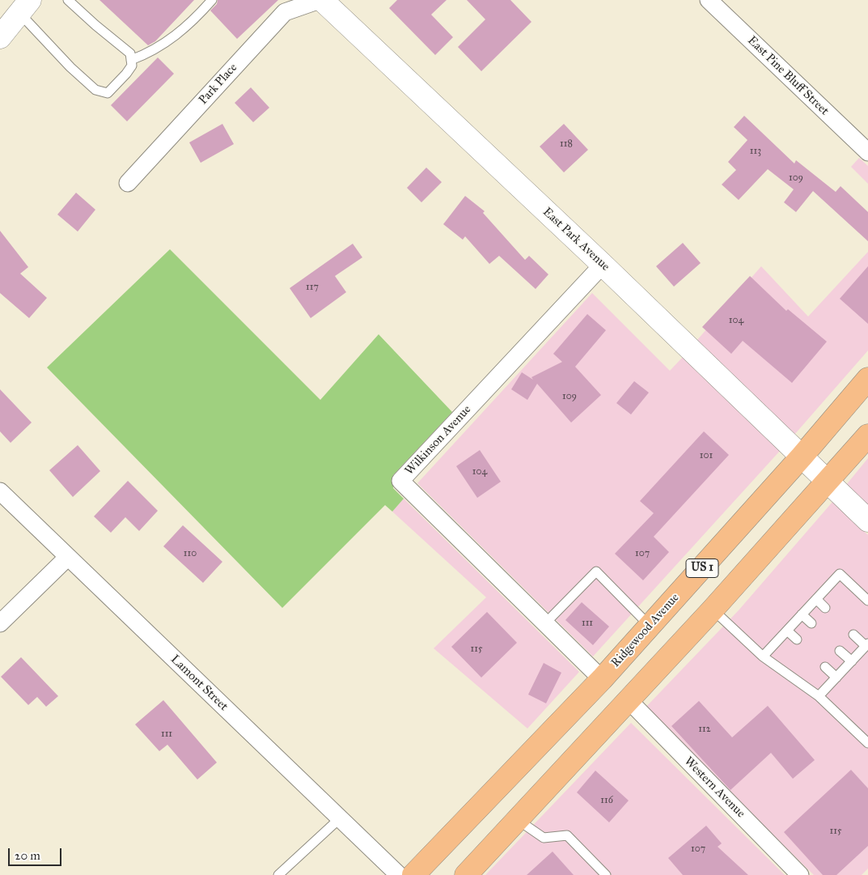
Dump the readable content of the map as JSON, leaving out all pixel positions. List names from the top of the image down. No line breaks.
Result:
{"streets":{"main road":["US 1","Ridgewood Avenue"],"street":["East Pine Bluff Street","Park Place","East Park Avenue","Wilkinson Avenue","Lamont Street","Western Avenue"]},"crossings":[["East Park Avenue","Wilkinson Avenue"],["East Park Avenue","US 1"],["East Park Avenue","Ridgewood Avenue"],["Wilkinson Avenue","Ridgewood Avenue"],["US 1","Western Avenue"]],"house_numbers":["118","113","109","117","104","109","101","104","110","107","111","115","112","111","116","115","107"],"scale_bar":"20 m"}
